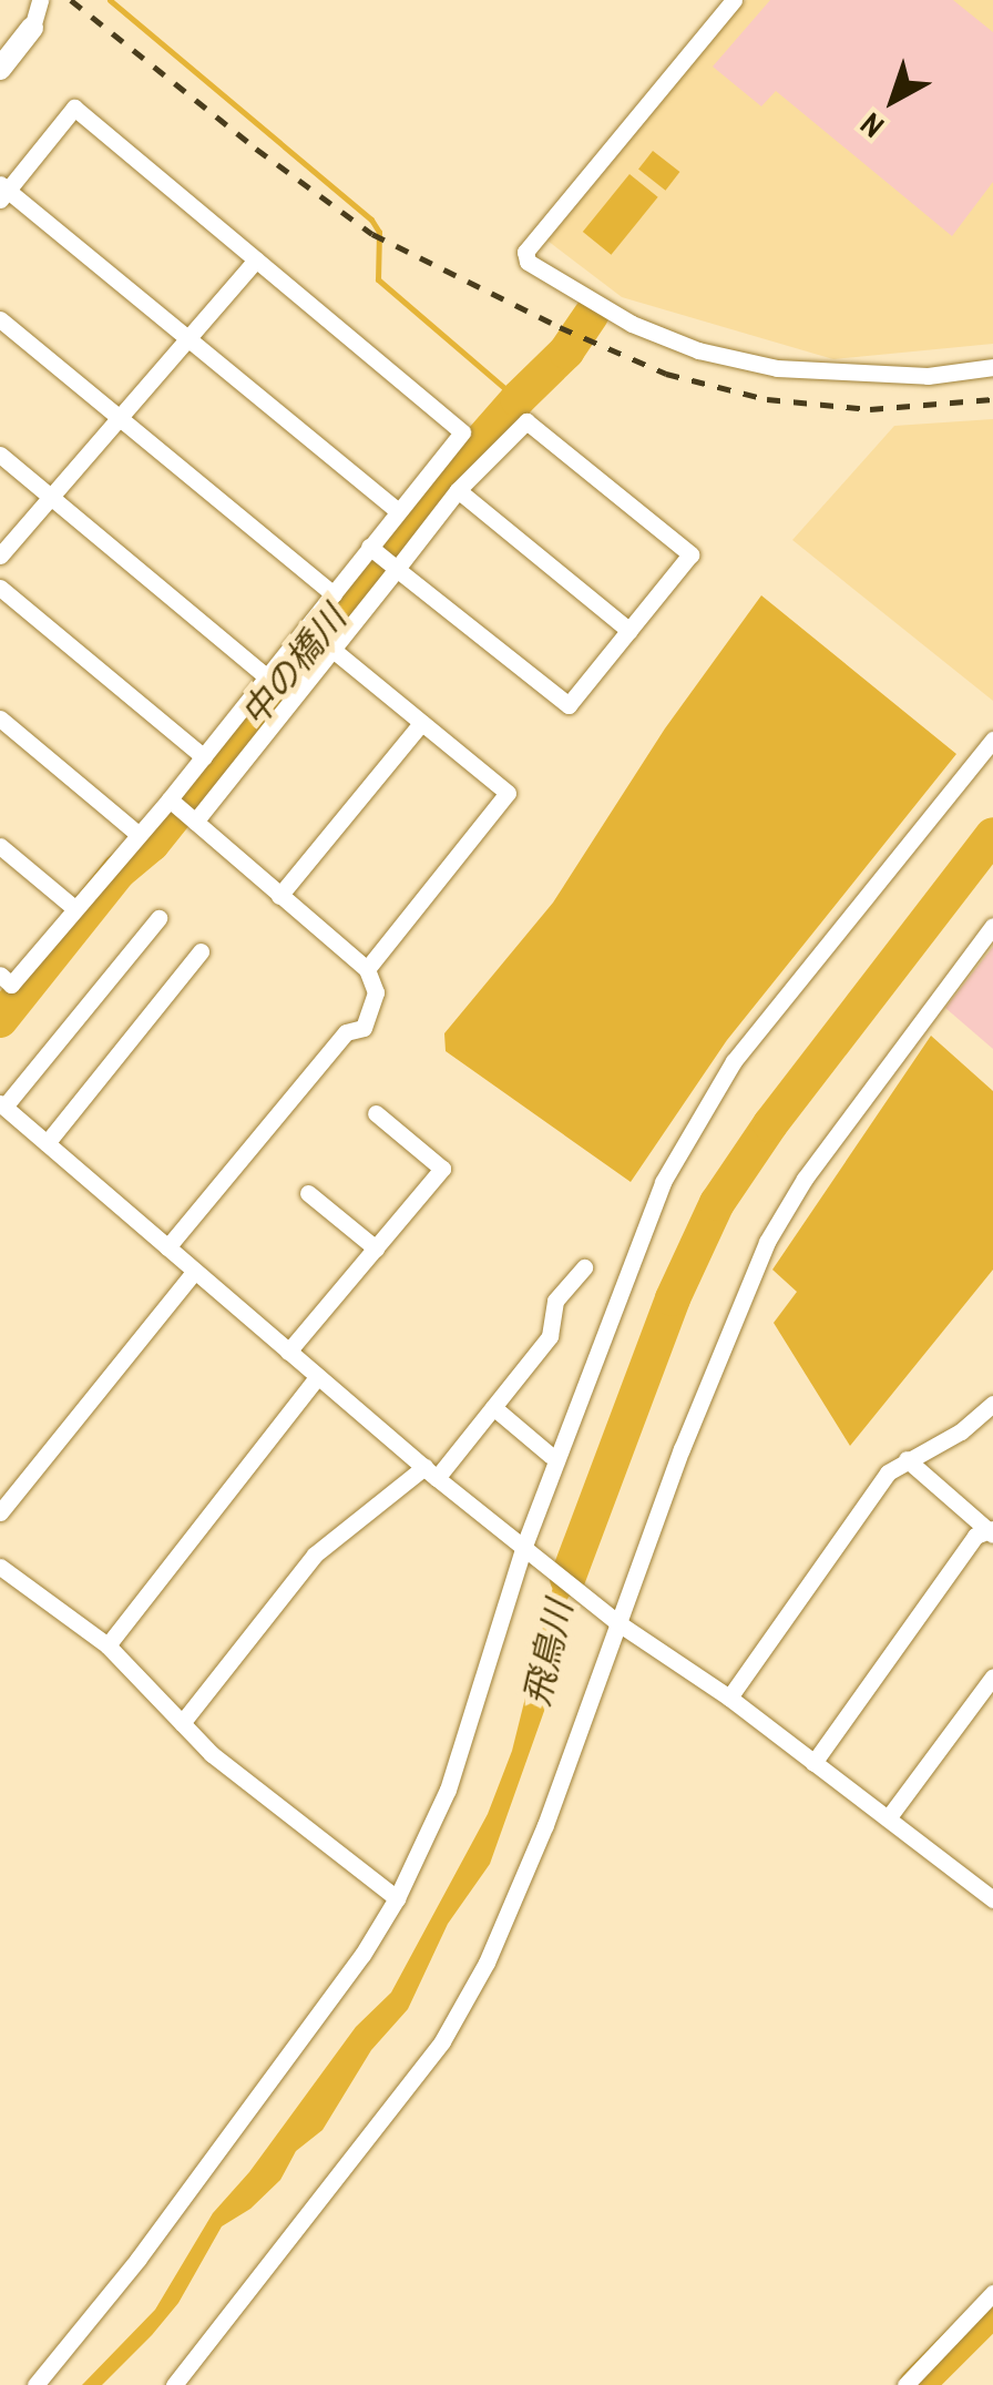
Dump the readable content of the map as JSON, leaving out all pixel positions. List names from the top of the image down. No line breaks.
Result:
{"water":["中の橋川","飛鳥川"],"north":"bottom left"}
